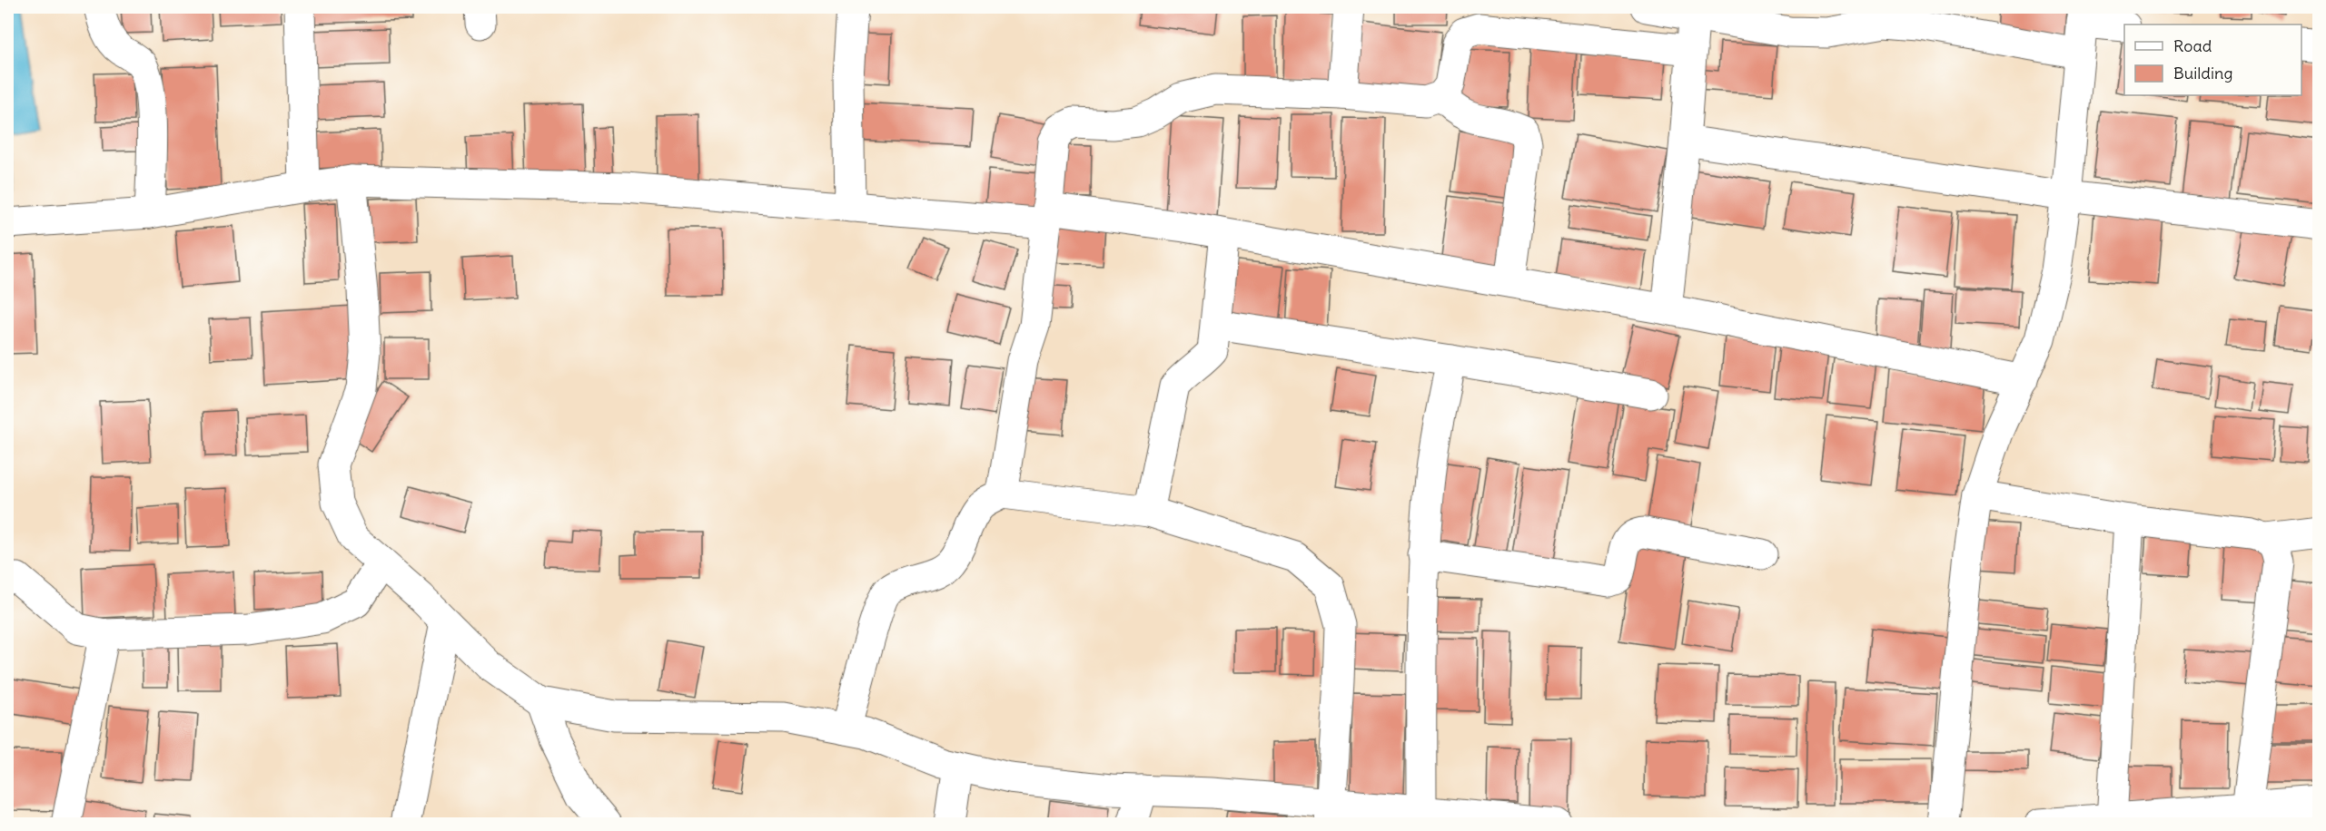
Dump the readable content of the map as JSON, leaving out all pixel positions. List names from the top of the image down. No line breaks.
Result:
{"legend":["Road","Building"]}
